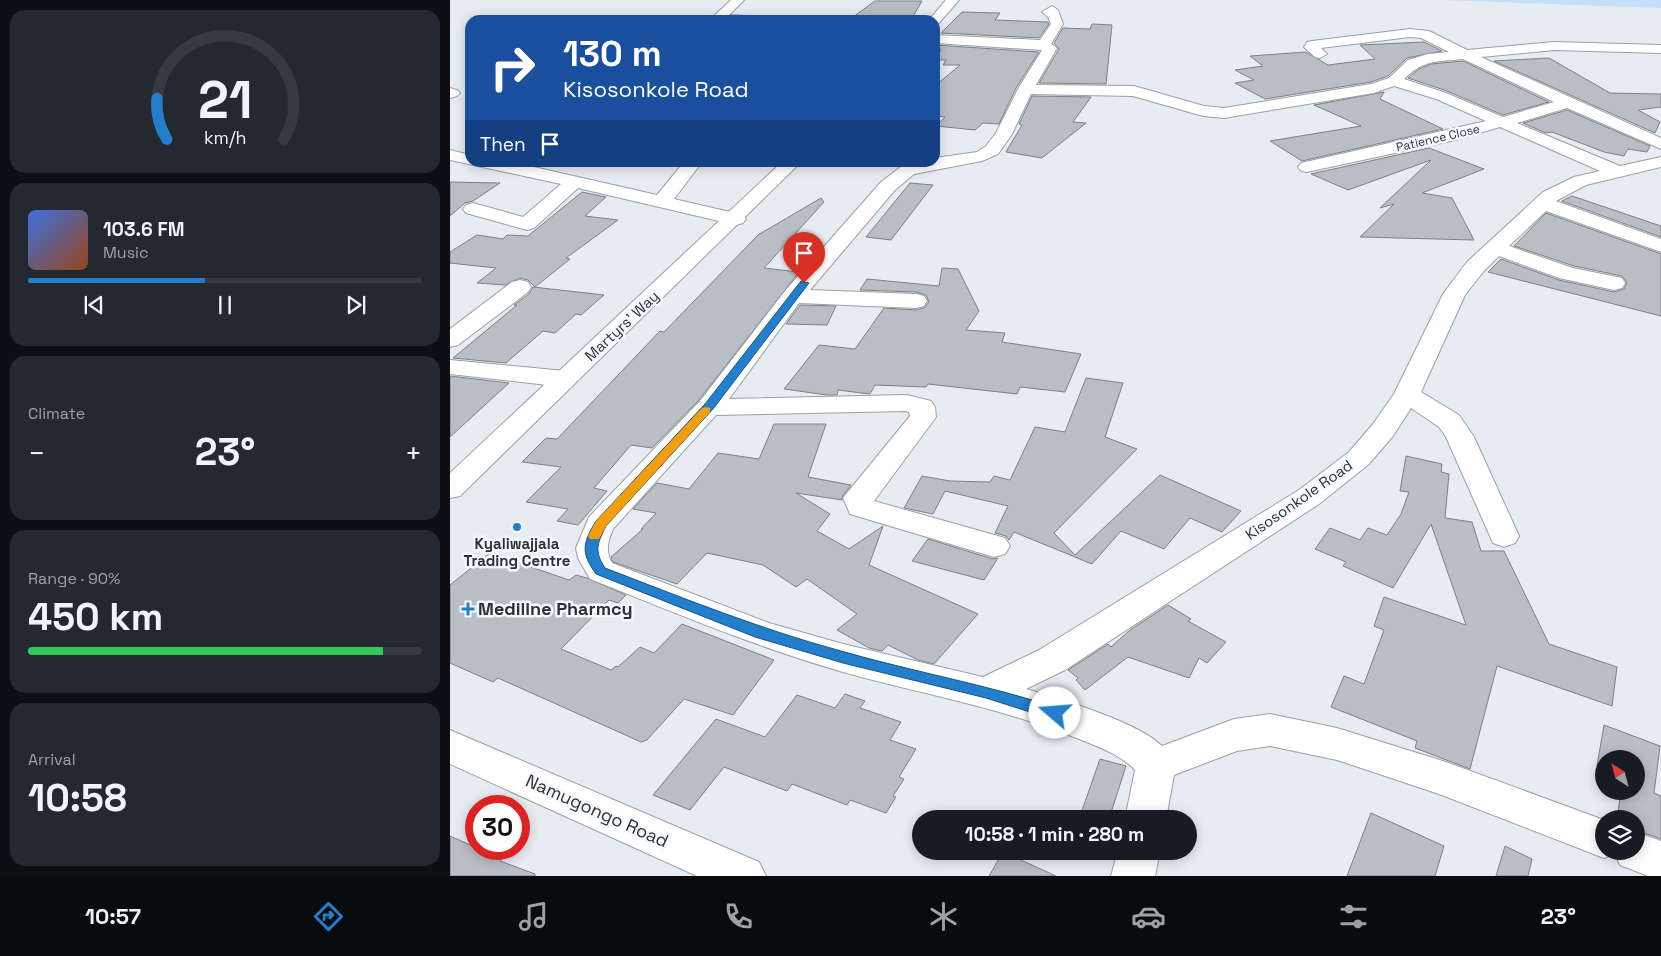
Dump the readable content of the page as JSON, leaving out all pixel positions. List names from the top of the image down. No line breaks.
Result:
{"streets":{"street":["Patience Close","Martyrs' Way","Kisosonkole Road","Namugongo Road"]},"places":{"other":["Kyaliwajjala Trading Centre"],"health":["Mediline Pharmcy"]},"north":"top left","page":{"turn":["130 m","Kisosonkole Road"],"then":"Then","song":["103.6 FM","Music"],"tile":["Climate",["Range · 90%","450 km"],["Arrival","10:58"]],"heat":["−","23°","+"],"limit":"30","trip":"10:58 · 1 min · 280 m","tabs":["10:57","23°"],"gauge":["21","km/h"]}}
